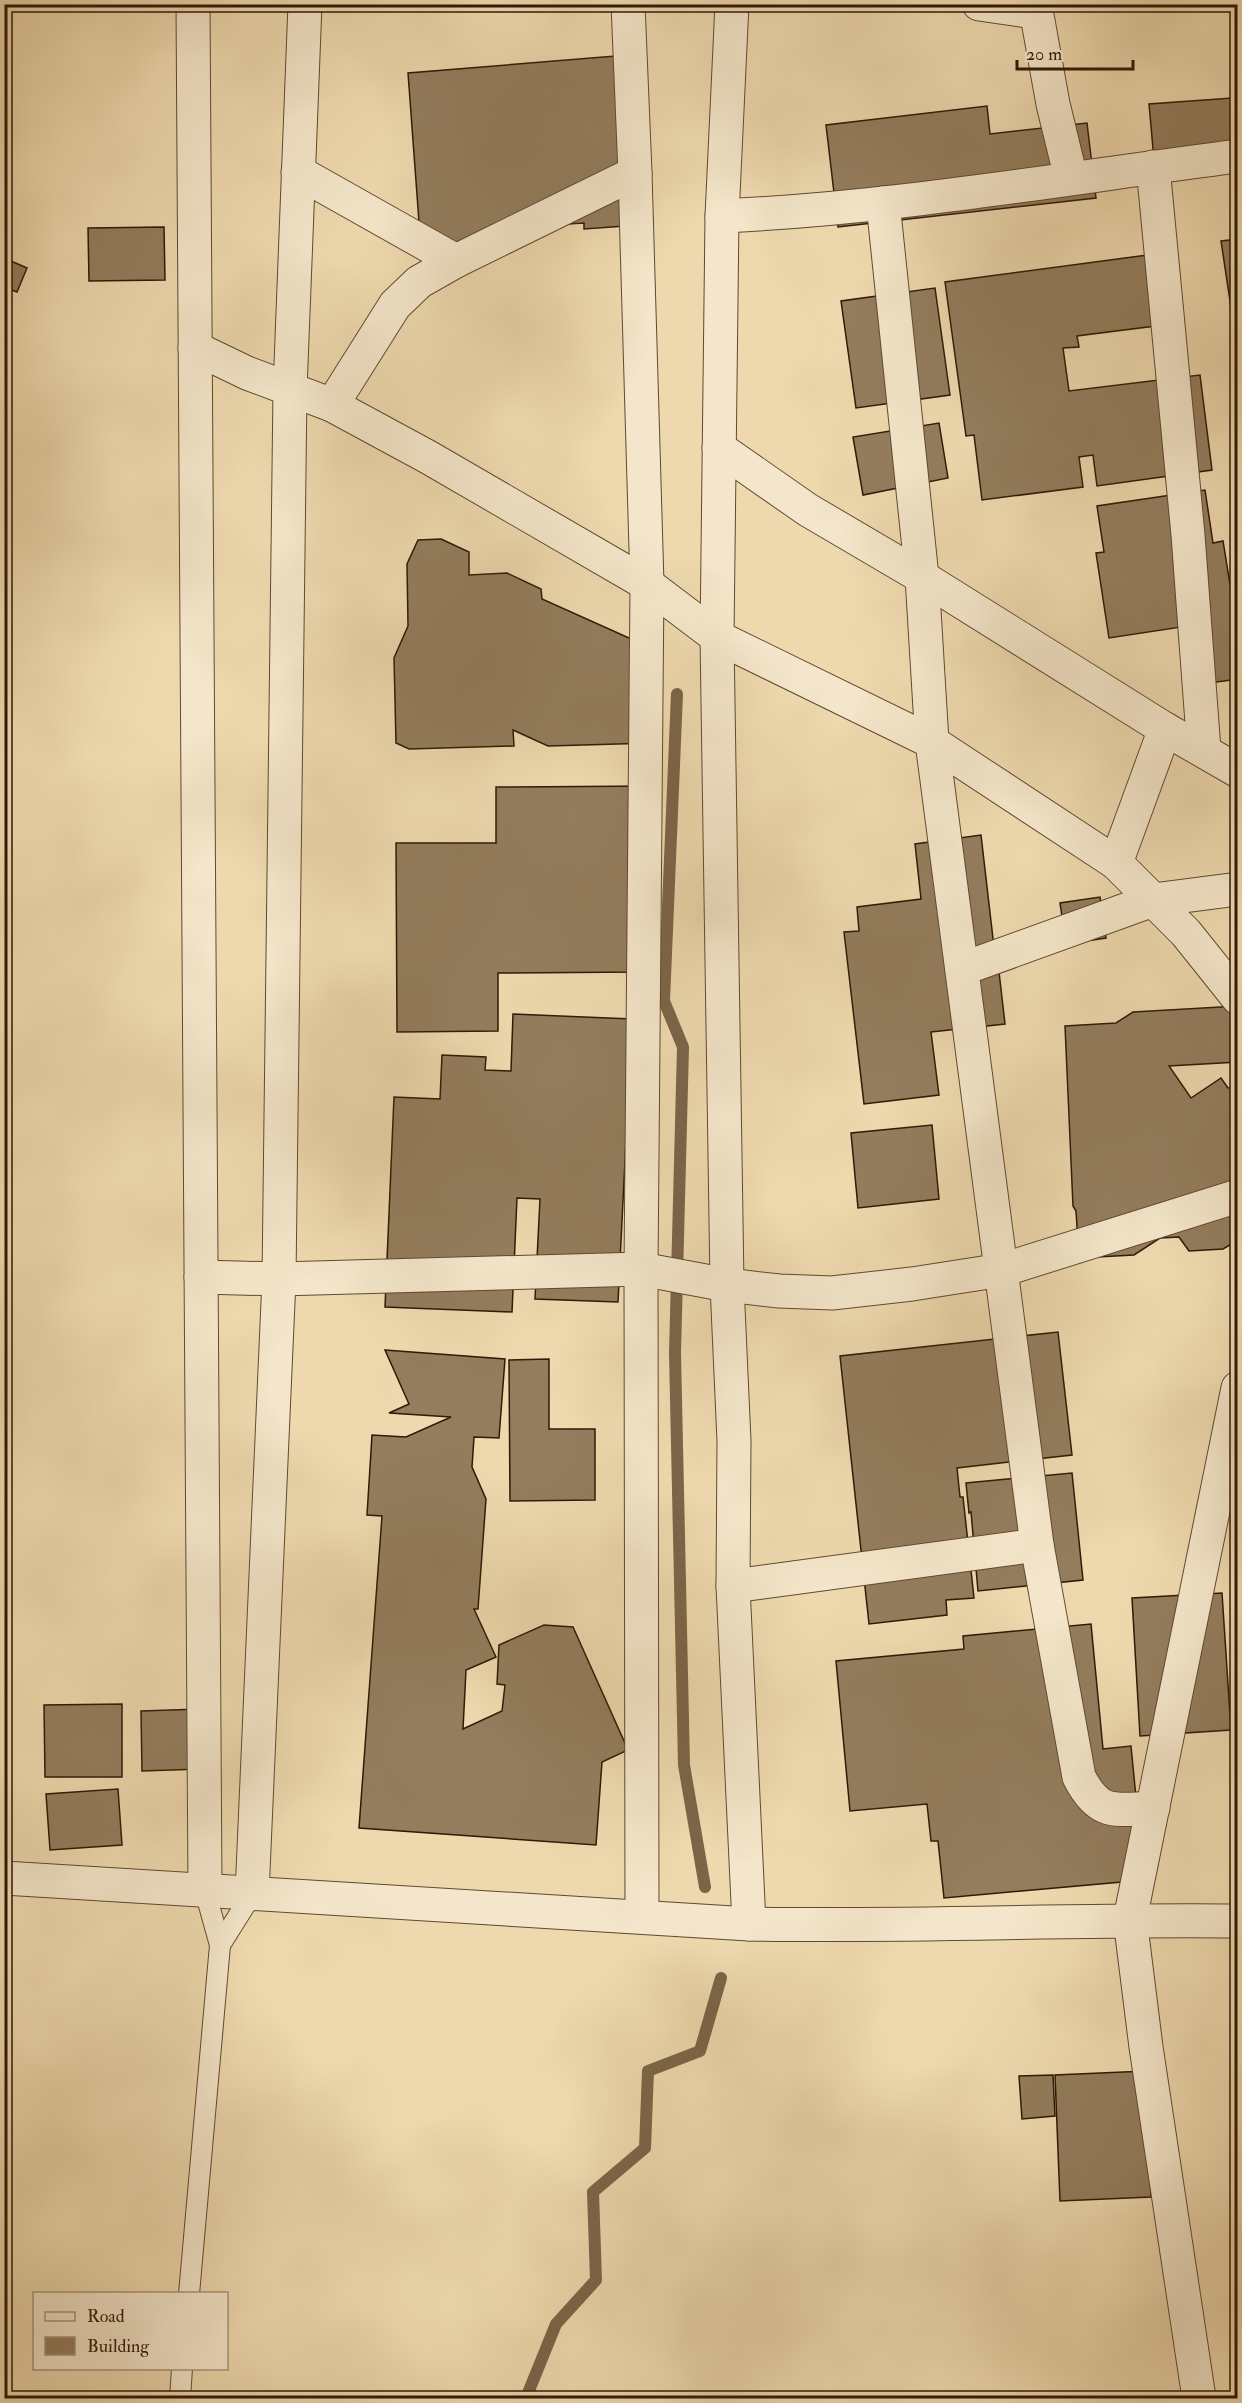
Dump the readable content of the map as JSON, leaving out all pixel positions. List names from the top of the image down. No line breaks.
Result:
{"legend":["Road","Building"],"scale_bar":"20 m"}
